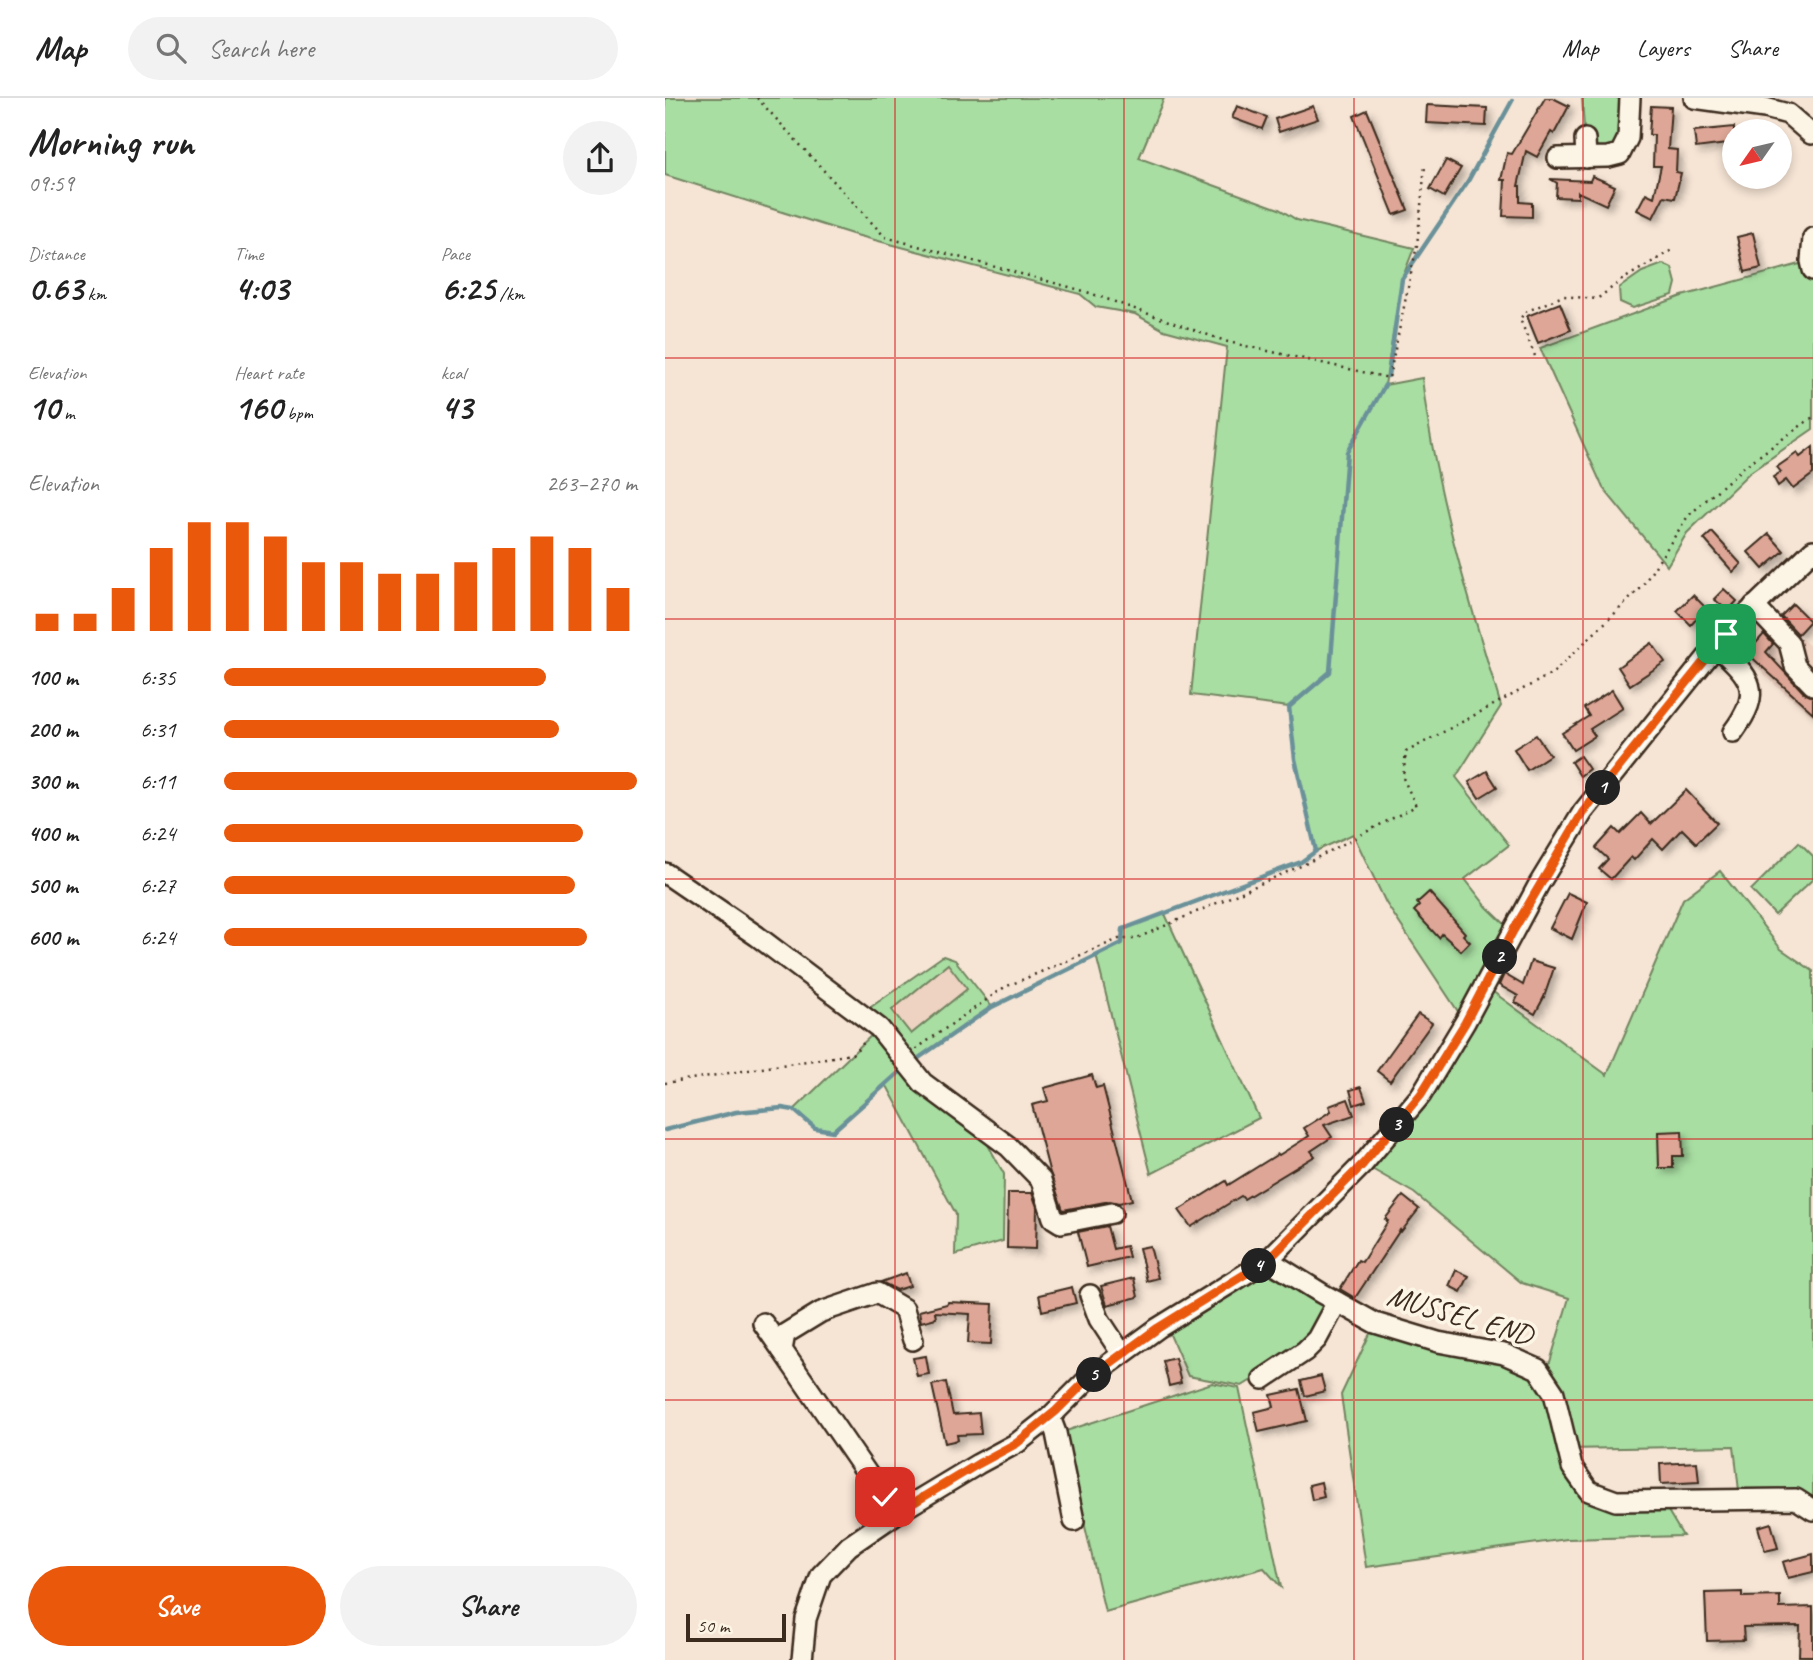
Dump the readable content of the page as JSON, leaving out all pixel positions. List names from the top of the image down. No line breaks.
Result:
{"streets":{"street":["MUSSEL END"]},"scale_bar":"50 m","north":"bottom left","page":{"header":"Map","search":"Search here","nav":["Map","Layers","Share"],"heading":["Morning run","09:59"],"stats":[["Distance","0.63 km"],["Time","4:03"],["Pace","6:25 /km"],["Elevation","10 m"],["Heart rate","160 bpm"],["kcal","43"]],"chart":["Elevation","263–270 m"],"list":[{"name":"100 m","note":"6:35"},{"name":"200 m","note":"6:31"},{"name":"300 m","note":"6:11"},{"name":"400 m","note":"6:24"},{"name":"500 m","note":"6:27"},{"name":"600 m","note":"6:24"}],"pins":["1","2","3","4","5"],"buttons":["Save","Share"],"scale":"50 m"}}
